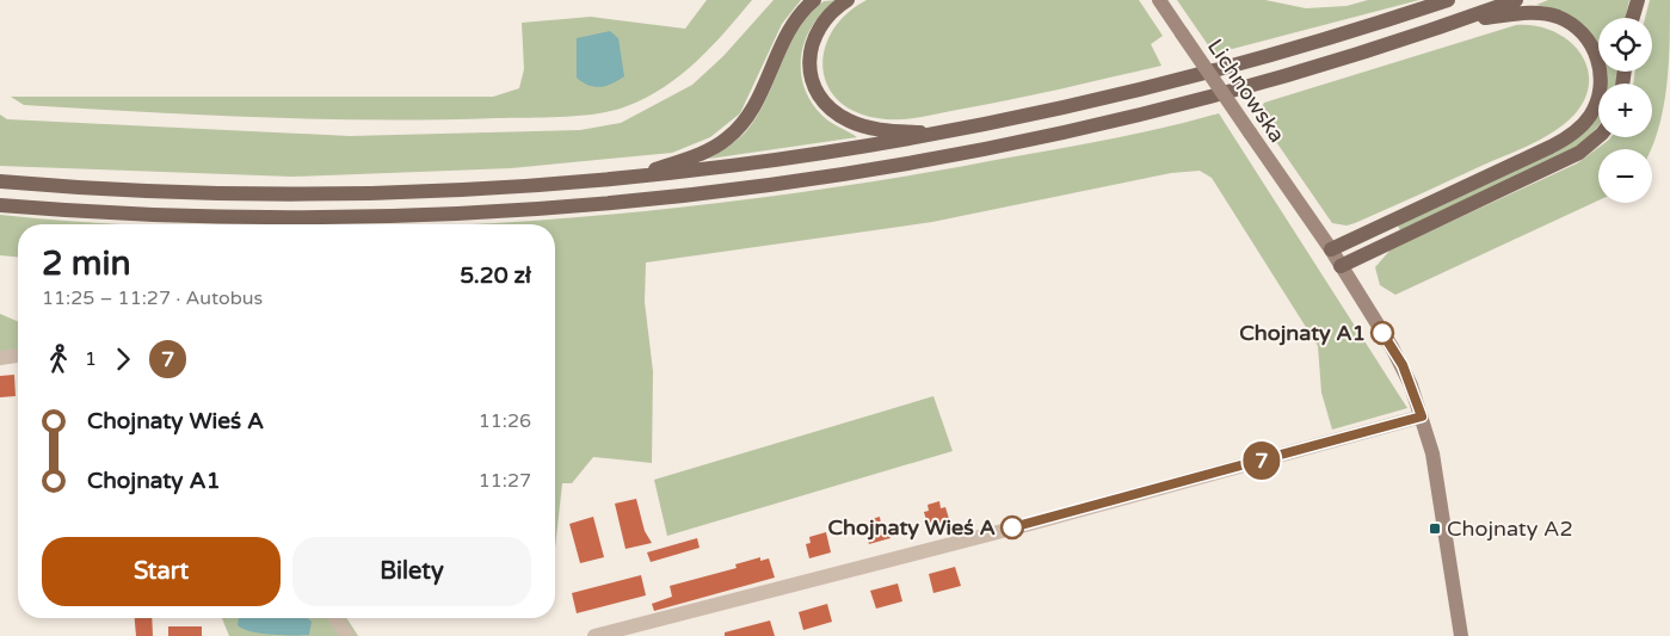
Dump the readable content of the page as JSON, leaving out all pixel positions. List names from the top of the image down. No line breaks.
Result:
{"streets":{"street":["Lichnowska"]},"places":{"other":["Chojnaty A1","Chojnaty Wieś A"],"transit":["Chojnaty A2"]},"lines":["bus line 7"],"page":{"on_map":"7","map_buttons":["+","−"],"heading":["2 min","11:25 – 11:27 · Autobus","5.20 zł"],"legs":["1","7"],"list":[{"name":"Chojnaty Wieś A","value":"11:26"},{"name":"Chojnaty A1","value":"11:27"}],"buttons":["Start","Bilety"]}}
